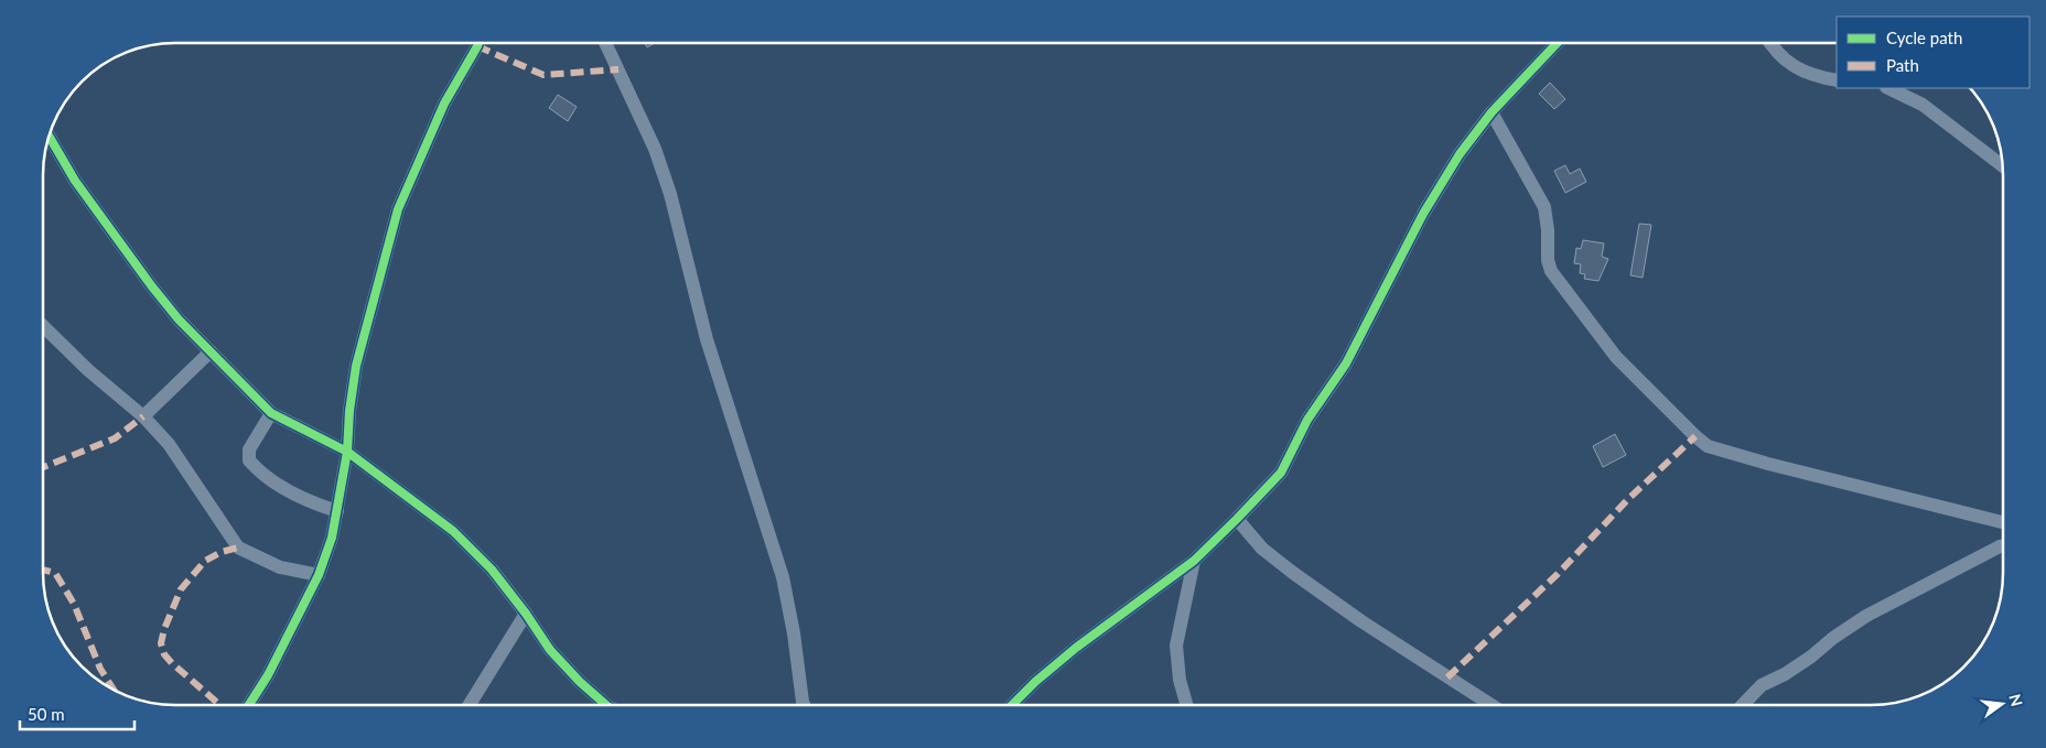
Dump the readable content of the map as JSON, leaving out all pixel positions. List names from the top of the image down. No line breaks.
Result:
{"legend":["Cycle path","Path"],"scale_bar":"50 m","north":"right"}
